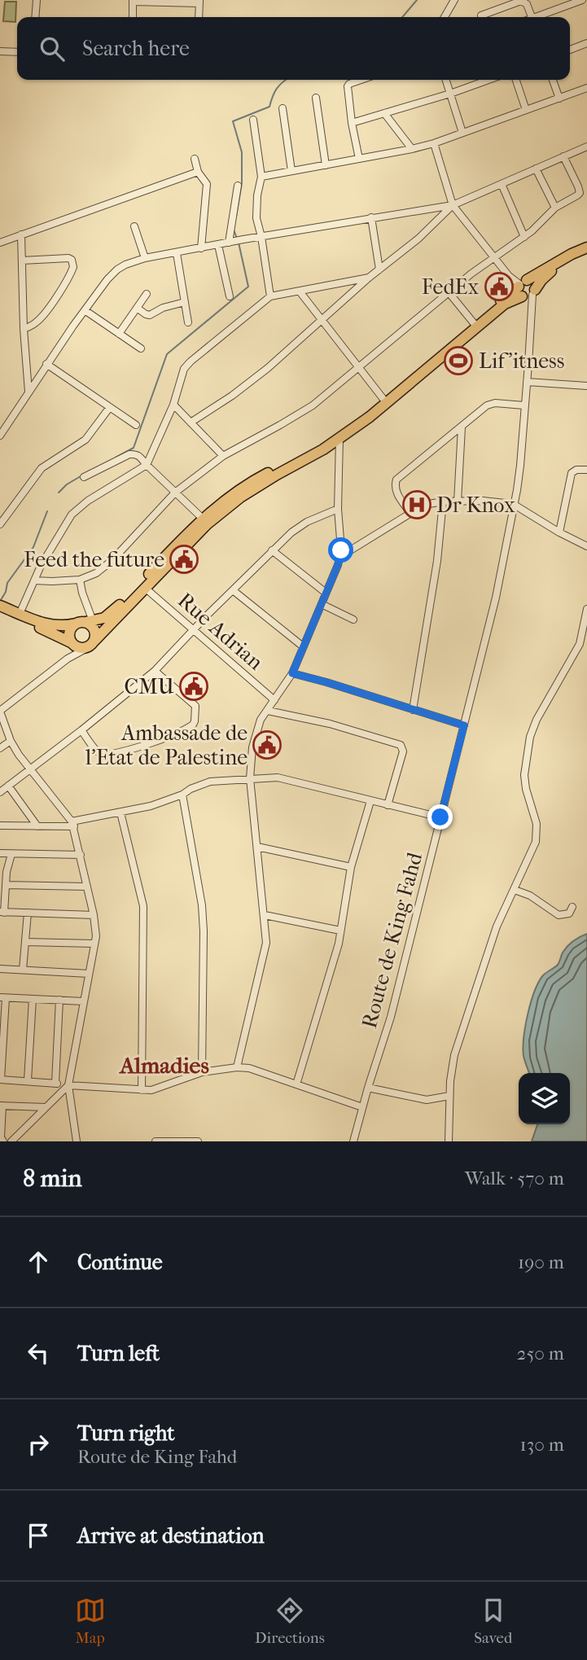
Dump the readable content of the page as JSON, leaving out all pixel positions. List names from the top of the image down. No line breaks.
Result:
{"streets":{"street":["Rue Adrian","Route de King Fahd"]},"districts":["Almadies"],"places":{"public building":["FedEx","Feed the future","CMU","Ambassade de l'Etat de Palestine"],"sports":["Lif'itness"],"hospital":["Dr Knox"]},"page":{"search":"Search here","heading":["8 min","Walk · 570 m"],"list":[["Continue","190 m"],["Turn left","250 m"],["Turn right","Route de King Fahd","130 m"],"Arrive at destination"],"nav":["Map","Directions","Saved"]}}
